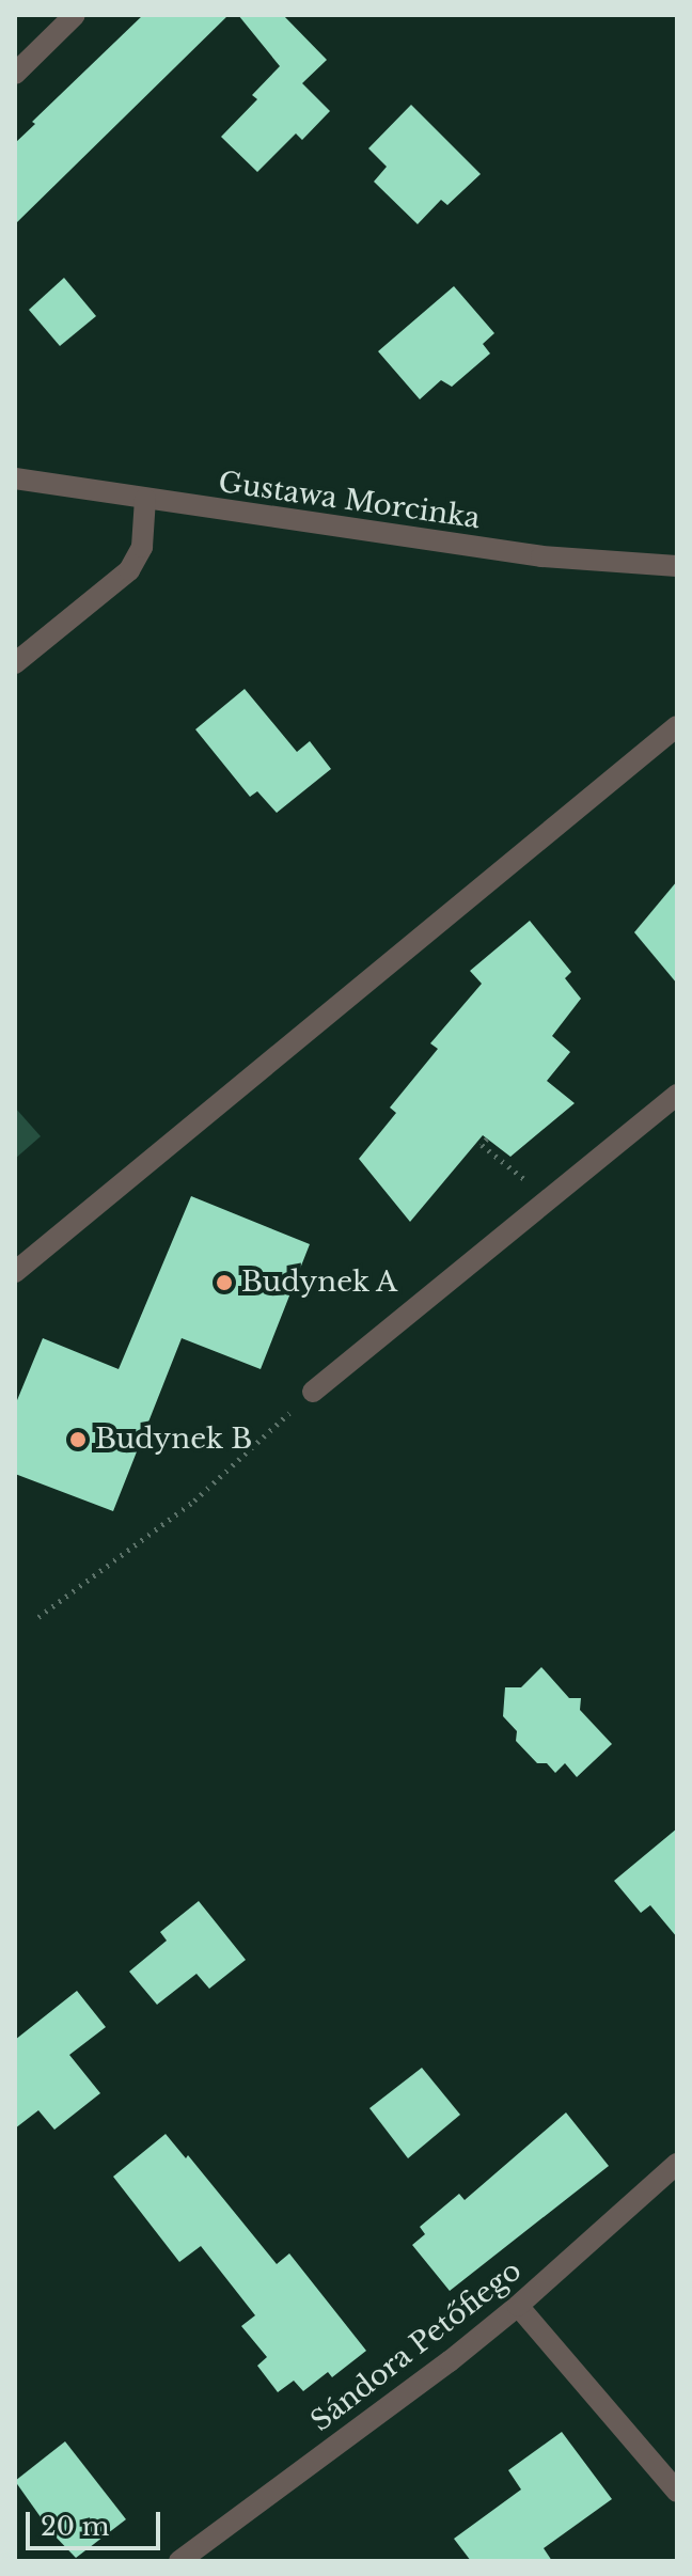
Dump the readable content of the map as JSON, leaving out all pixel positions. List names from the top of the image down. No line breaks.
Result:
{"streets":{"street":["Gustawa Morcinka","Sándora Petőfiego"]},"places":["Budynek A","Budynek B"],"scale_bar":"20 m"}
